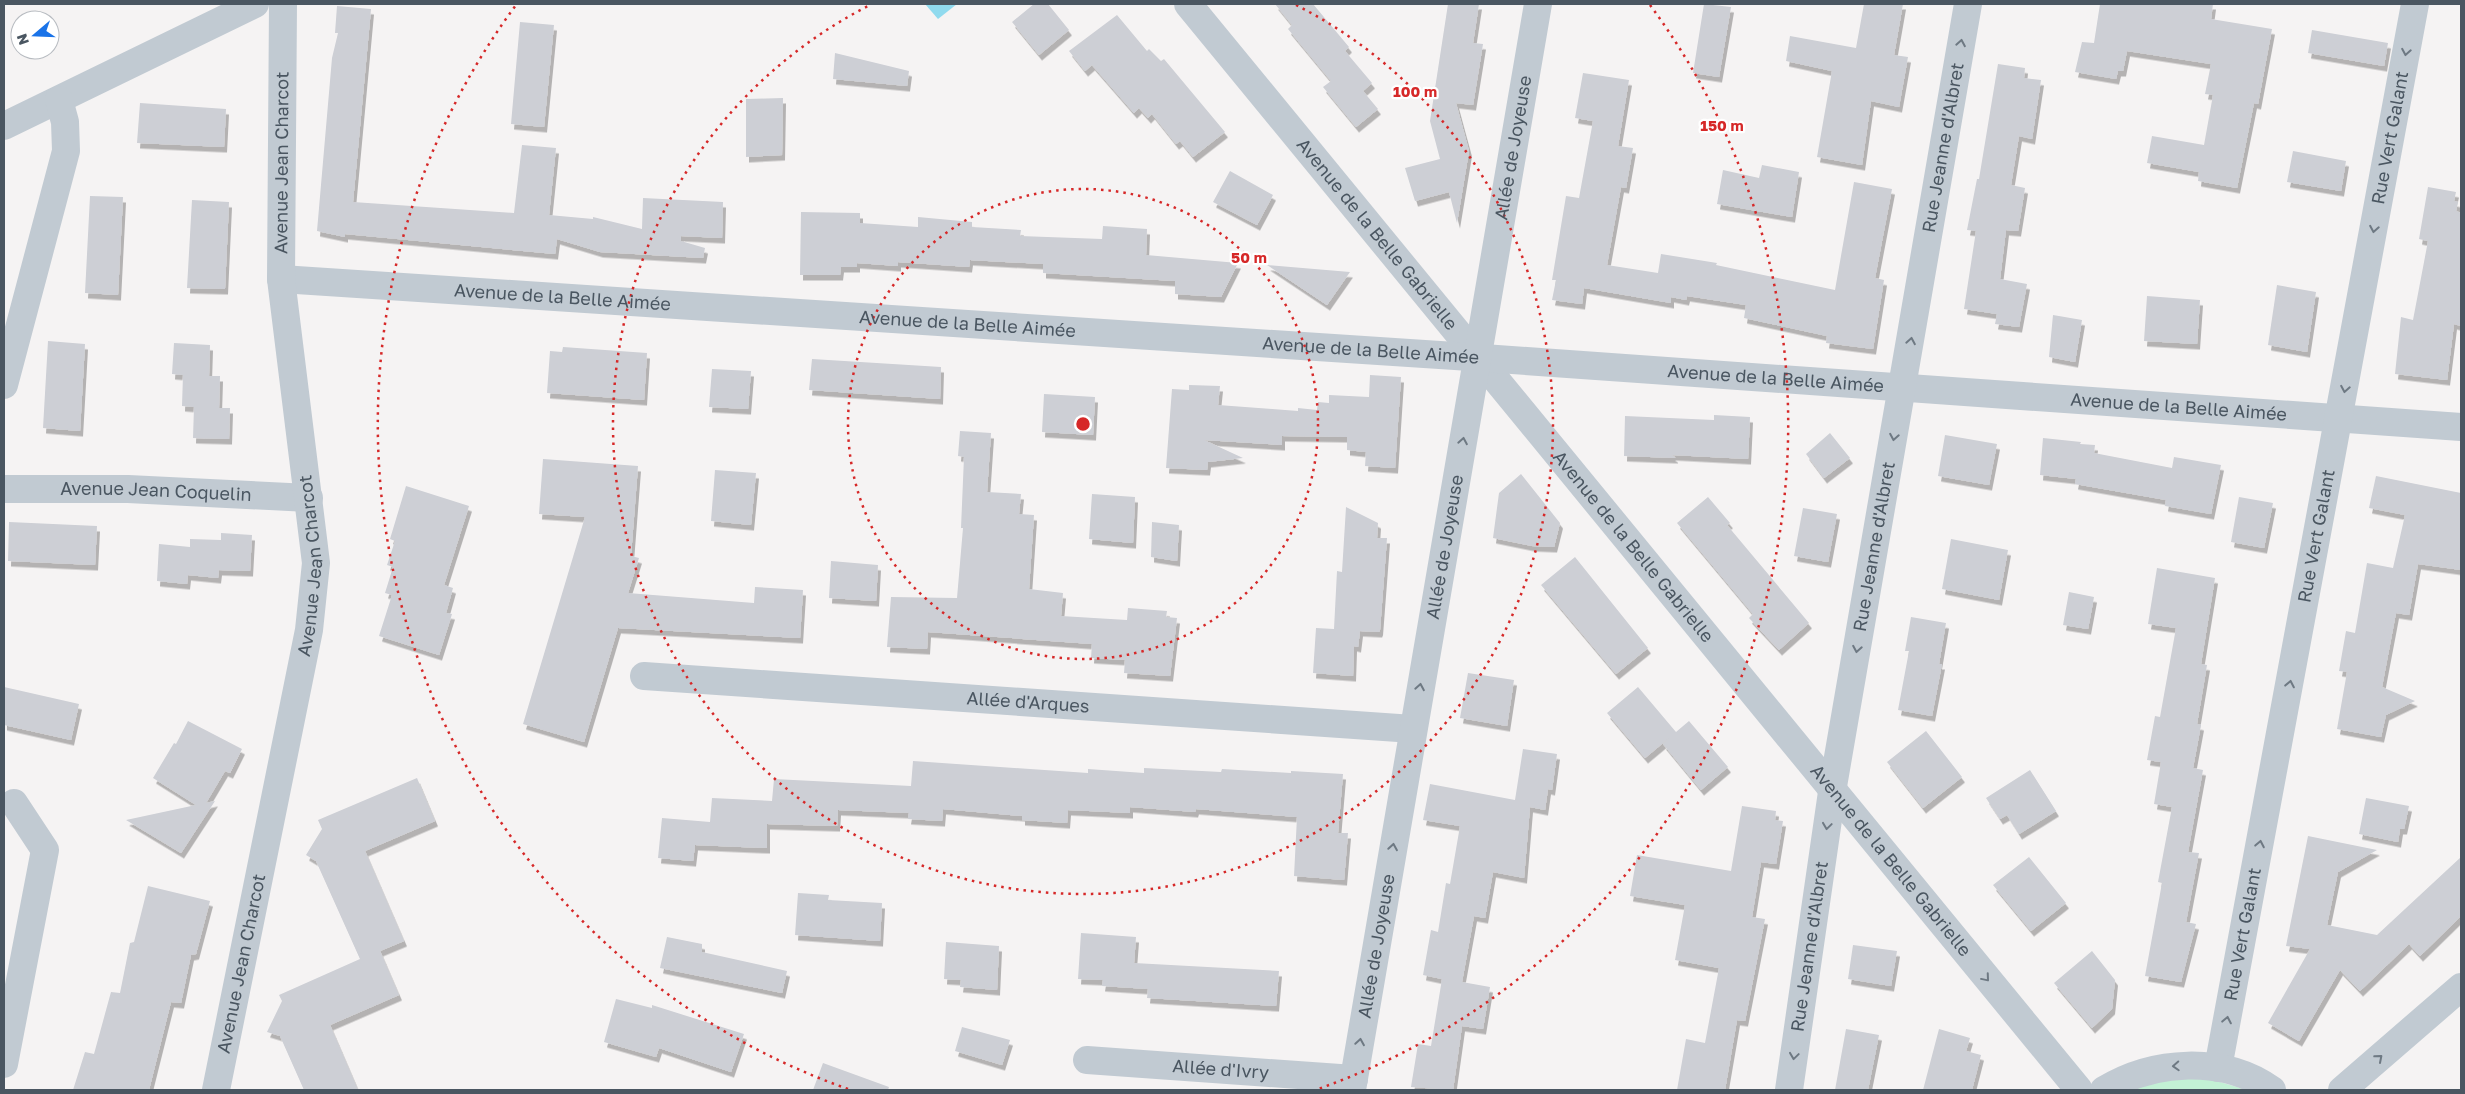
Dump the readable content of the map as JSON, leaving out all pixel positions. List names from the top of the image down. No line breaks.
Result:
{"streets":{"street":["Rue Vert Galant","Rue Jeanne d'Albret","Allée de Joyeuse","Avenue Jean Charcot","Avenue de la Belle Gabrielle","Avenue de la Belle Aimée","Avenue Jean Coquelin","Allée d'Arques","Allée d'Ivry"]},"crossings":[["Rue Vert Galant","Avenue de la Belle Aimée"],["Rue Jeanne d'Albret","Avenue de la Belle Gabrielle"],["Rue Jeanne d'Albret","Avenue de la Belle Aimée"],["Allée de Joyeuse","Avenue de la Belle Gabrielle"],["Allée de Joyeuse","Avenue de la Belle Aimée"],["Allée de Joyeuse","Allée d'Arques"],["Allée de Joyeuse","Allée d'Ivry"],["Avenue Jean Charcot","Avenue de la Belle Aimée"],["Avenue Jean Charcot","Avenue Jean Coquelin"],["Avenue de la Belle Gabrielle","Avenue de la Belle Aimée"]],"one_way":["Allée de Joyeuse"],"north":"left","rings":["100 m","150 m","50 m"]}
